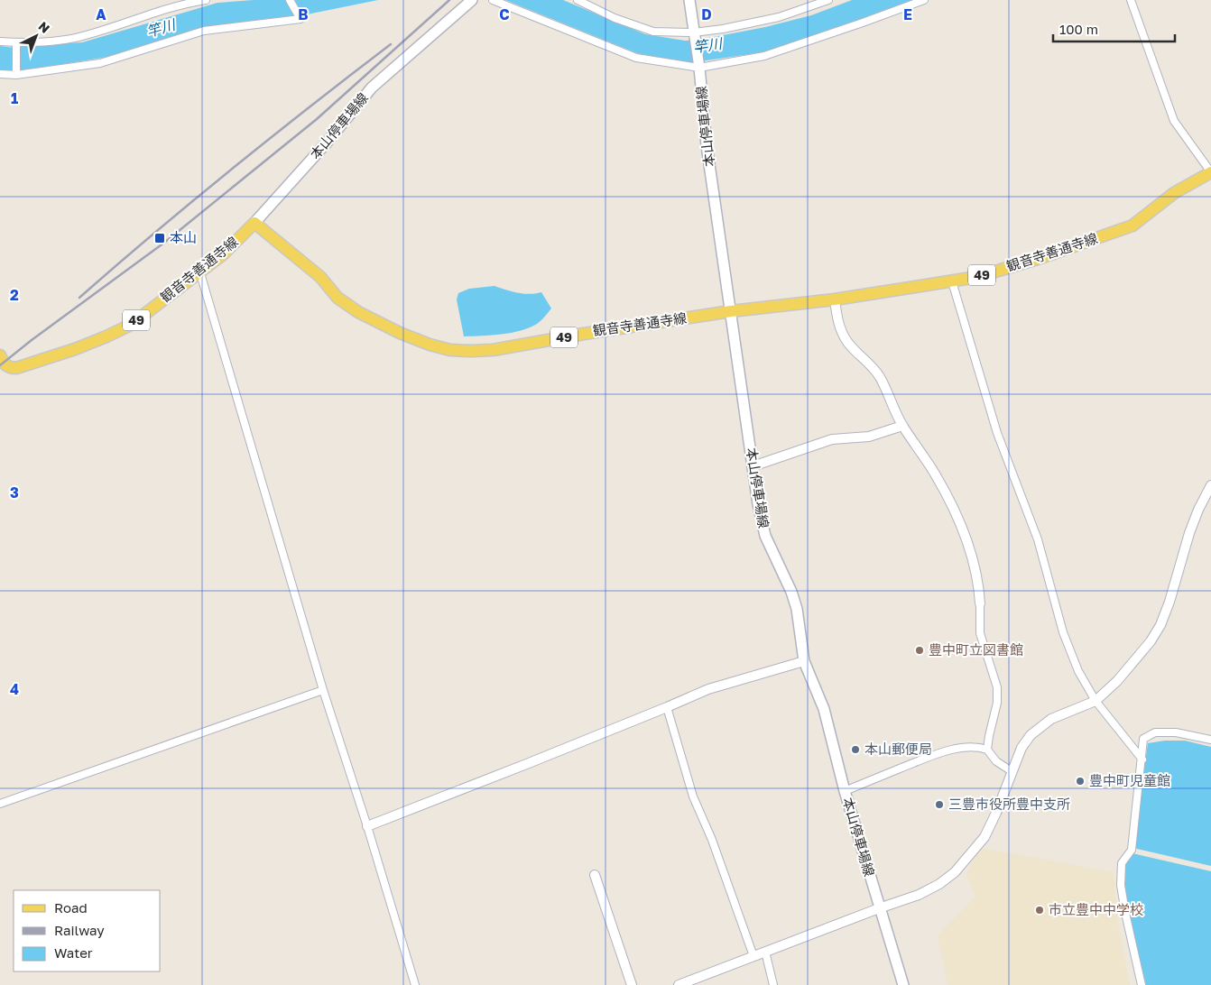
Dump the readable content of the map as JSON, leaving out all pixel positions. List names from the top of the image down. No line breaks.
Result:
{"streets":{"main road":["本山停車場線","観音寺善通寺線","49"]},"crossings":[["本山停車場線","観音寺善通寺線"]],"water":["竿川"],"places":{"transit":["本山"],"other":["豊中町立図書館","本山郵便局","豊中町児童館","三豊市役所豊中支所","市立豊中中学校"]},"legend":["Road","Railway","Water"],"scale_bar":"100 m","north":"top right","grid":{"columns":["A","B","C","D","E"],"rows":["1","2","3","4"]}}
